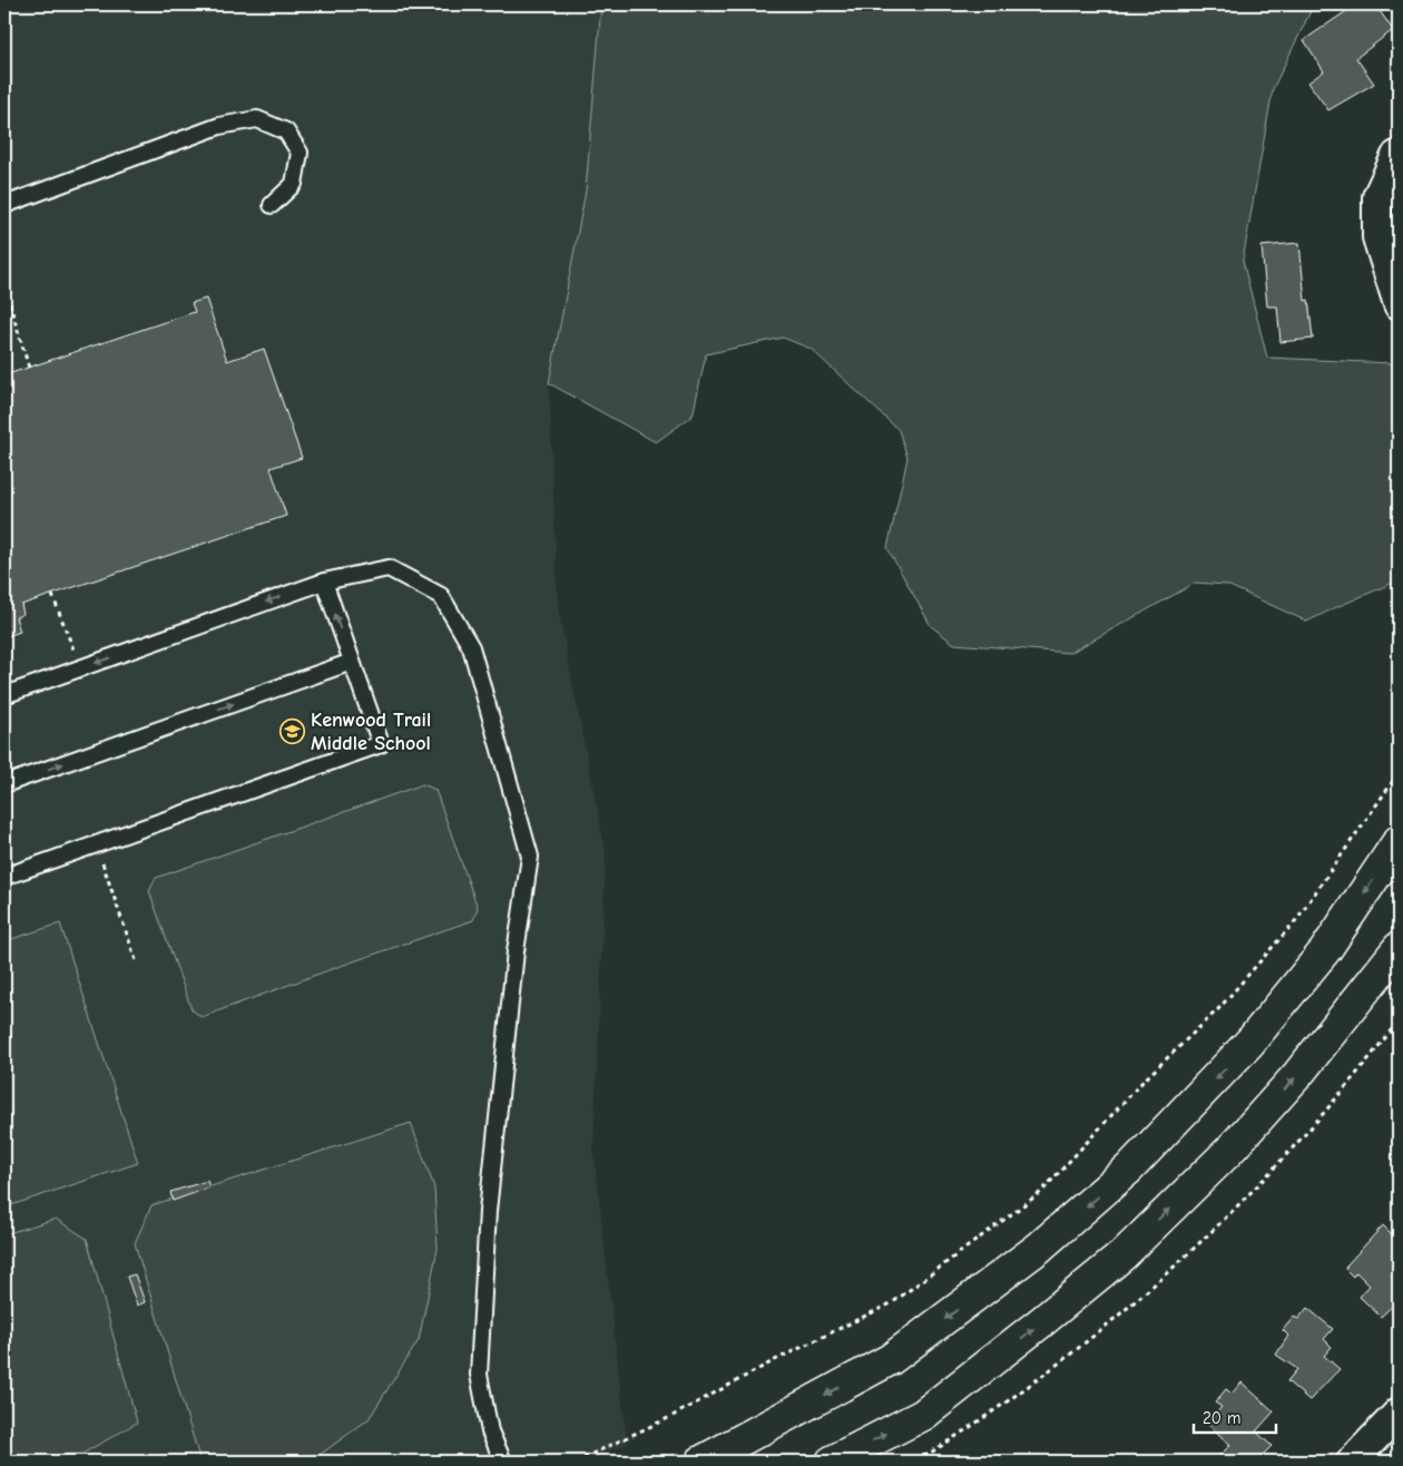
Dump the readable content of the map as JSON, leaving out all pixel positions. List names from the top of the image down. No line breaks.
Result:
{"places":{"school or university":["Kenwood Trail Middle School"]},"scale_bar":"20 m"}
